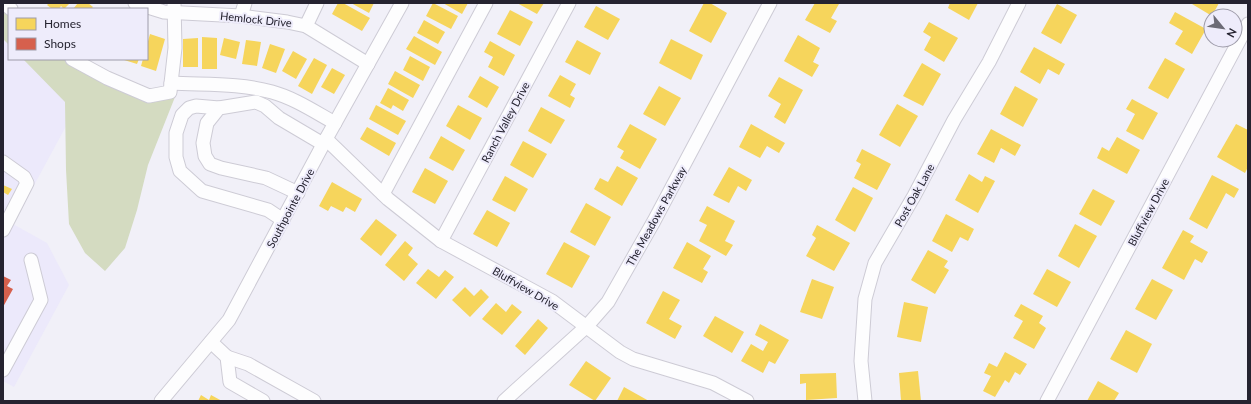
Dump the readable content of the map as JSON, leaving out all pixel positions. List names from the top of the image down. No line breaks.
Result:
{"streets":{"street":["Hemlock Drive","Ranch Valley Drive","Post Oak Lane","Southpointe Drive","Bluffview Drive","The Meadows Parkway"]},"crossings":[["Hemlock Drive","Southpointe Drive"],["Ranch Valley Drive","Bluffview Drive"],["Southpointe Drive","Bluffview Drive"],["Bluffview Drive","The Meadows Parkway"]],"legend":["Homes","Shops"],"north":"bottom right"}
